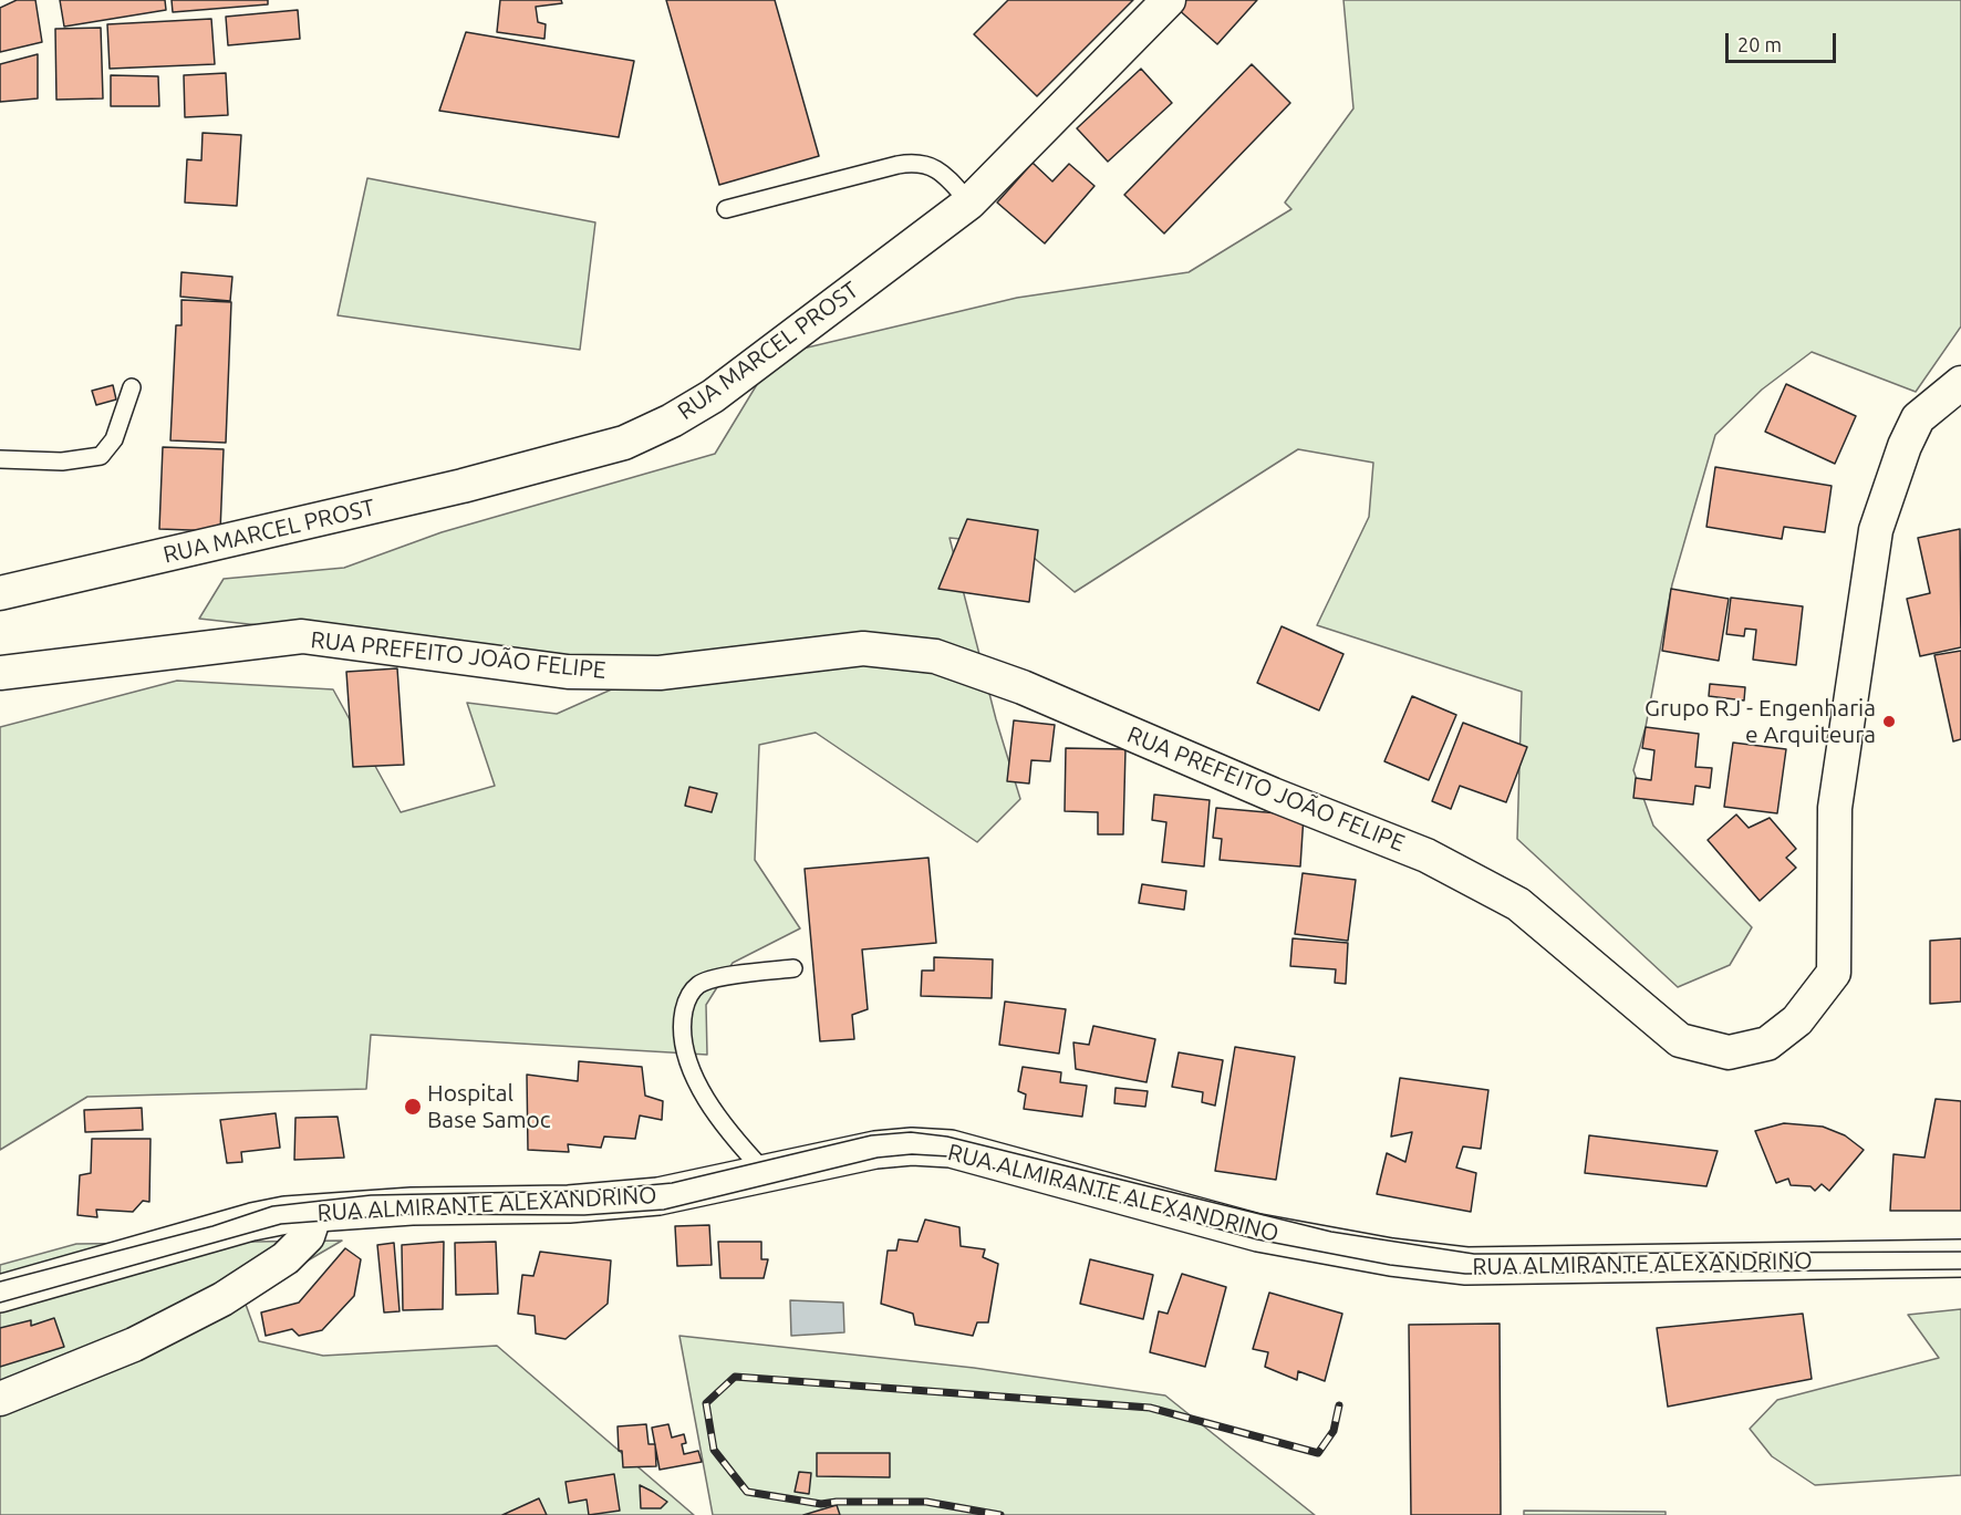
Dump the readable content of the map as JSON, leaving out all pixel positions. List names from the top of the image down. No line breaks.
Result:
{"streets":{"street":["RUA MARCEL PROST","RUA PREFEITO JOÃO FELIPE","RUA ALMIRANTE ALEXANDRINO"]},"places":["Grupo RJ - Engenharia e Arquiteura","Hospital Base Samoc"],"scale_bar":"20 m"}
